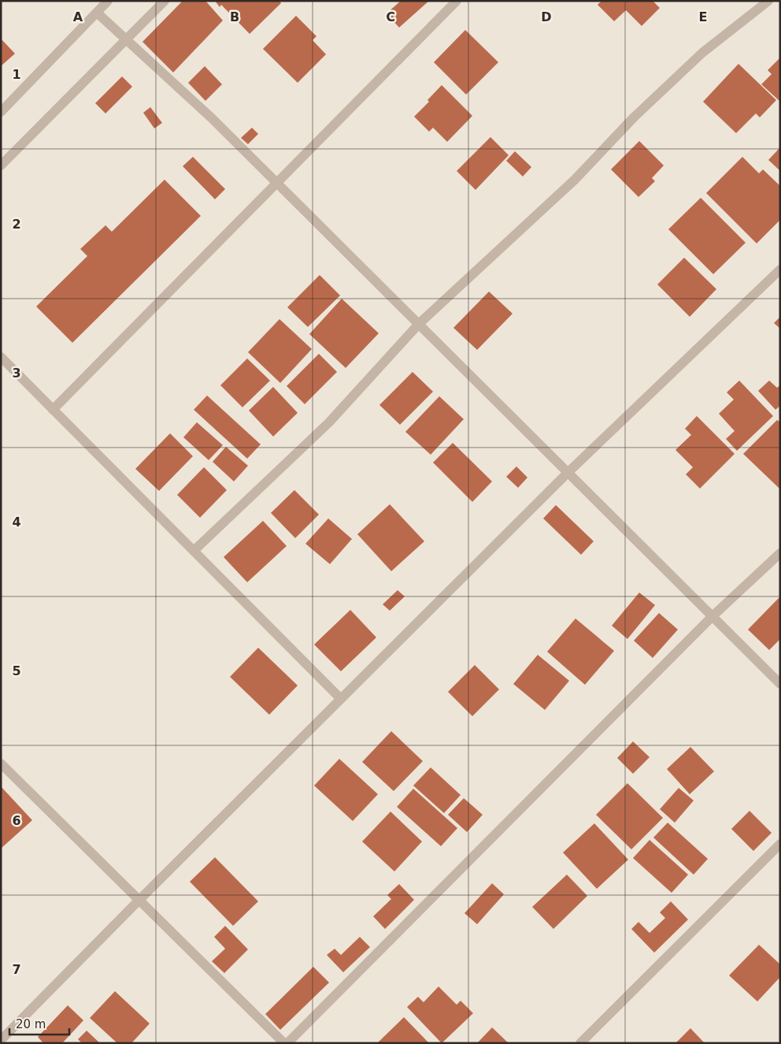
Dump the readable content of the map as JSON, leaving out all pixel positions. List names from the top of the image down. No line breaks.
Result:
{"scale_bar":"20 m","grid":{"columns":["A","B","C","D","E"],"rows":["1","2","3","4","5","6","7"]}}
